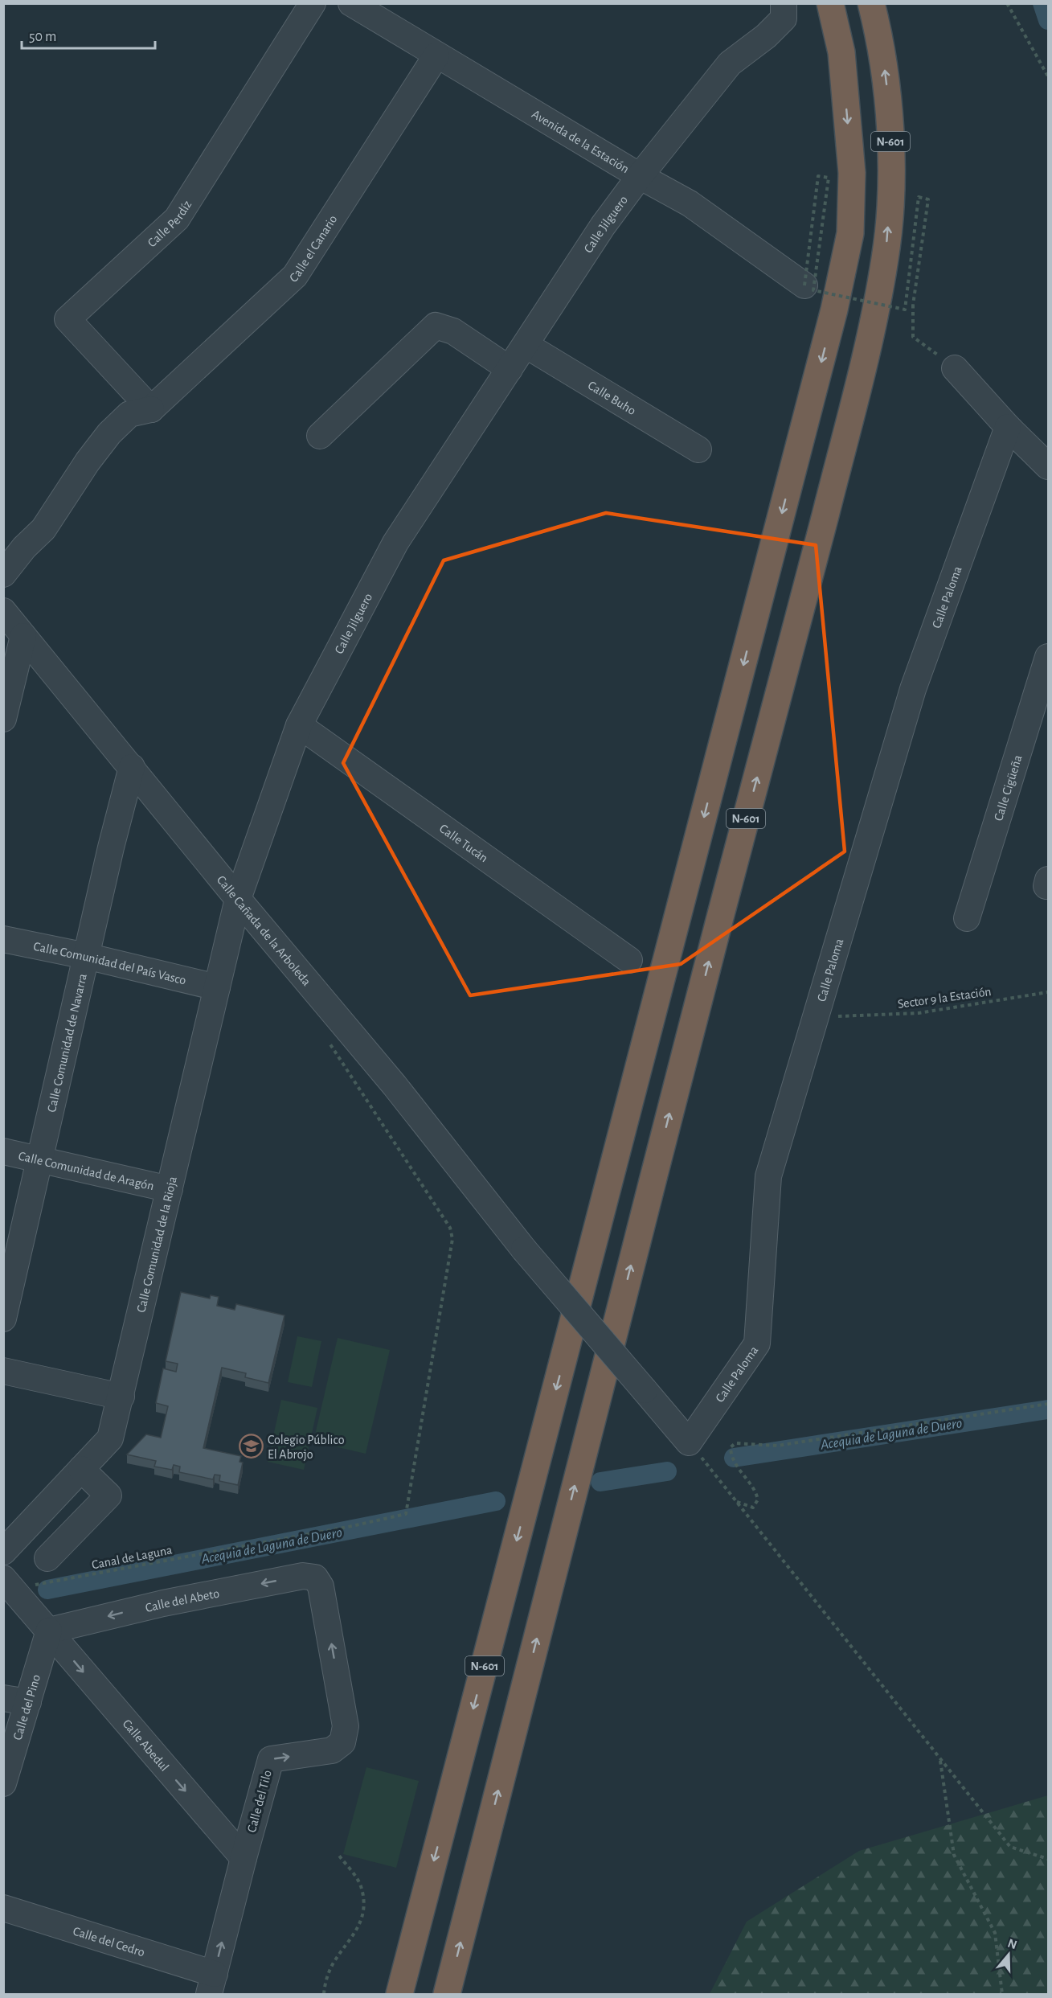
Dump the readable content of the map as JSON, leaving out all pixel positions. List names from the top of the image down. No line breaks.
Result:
{"streets":{"highway":["N-601"],"street":["Avenida de la Estación","Calle Perdíz","Calle Jilguero","Calle el Canario","Calle Buho","Calle Paloma","Calle Cigüeña","Calle Tucán","Calle Cañada de la Arboleda","Calle Comunidad del País Vasco","Calle Comunidad de Navarra","Calle Comunidad de Aragón","Calle Comunidad de la Rioja","Calle del Abeto","Calle del Pino","Calle Abedul","Calle del Tilo","Calle del Cedro"],"path":["Sector 9 la Estación","Canal de Laguna"]},"crossings":[["Avenida de la Estación","Calle Jilguero"],["Avenida de la Estación","Calle el Canario"],["Calle Perdíz","Calle el Canario"],["Calle Jilguero","Calle Buho"],["Calle Jilguero","Calle Tucán"],["Calle Jilguero","Calle Cañada de la Arboleda"],["Calle Jilguero","Calle Comunidad de la Rioja"],["Calle Paloma","Calle Cañada de la Arboleda"],["Calle Paloma","Sector 9 la Estación"],["Calle Cañada de la Arboleda","Calle Comunidad de Navarra"],["Calle Cañada de la Arboleda","Calle Comunidad de la Rioja"],["Calle Comunidad del País Vasco","Calle Comunidad de Navarra"],["Calle Comunidad del País Vasco","Calle Comunidad de la Rioja"],["Calle Comunidad de Navarra","Calle Comunidad de Aragón"],["Calle Comunidad de Aragón","Calle Comunidad de la Rioja"],["Canal de Laguna","Calle Abedul"],["Calle del Abeto","Calle del Pino"],["Calle del Abeto","Calle Abedul"],["Calle del Abeto","Calle del Tilo"],["Calle del Pino","Calle Abedul"],["Calle Abedul","Calle del Tilo"],["Calle del Tilo","Calle del Cedro"]],"one_way":["Calle del Abeto","Calle Abedul","Calle del Tilo"],"water":["Acequia de Laguna de Duero"],"places":{"school or university":["Colegio Público El Abrojo"]},"scale_bar":"50 m","north":"top"}
